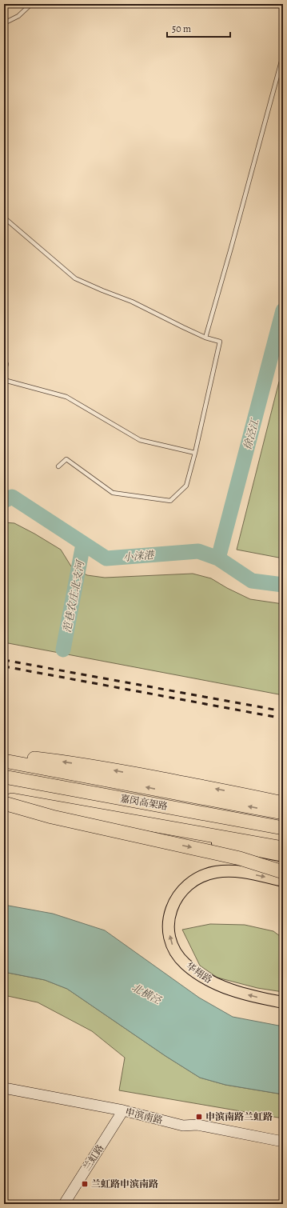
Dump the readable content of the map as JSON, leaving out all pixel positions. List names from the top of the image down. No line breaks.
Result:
{"streets":{"highway":["嘉闵高架路"],"main road":["华翔路","申滨南路","兰虹路"]},"crossings":[["申滨南路","兰虹路"]],"water":["徐泾江","小涞港","范巷农庄北支河","北横泾"],"places":{"transit":["申滨南路兰虹路","兰虹路申滨南路"]},"scale_bar":"50 m"}
